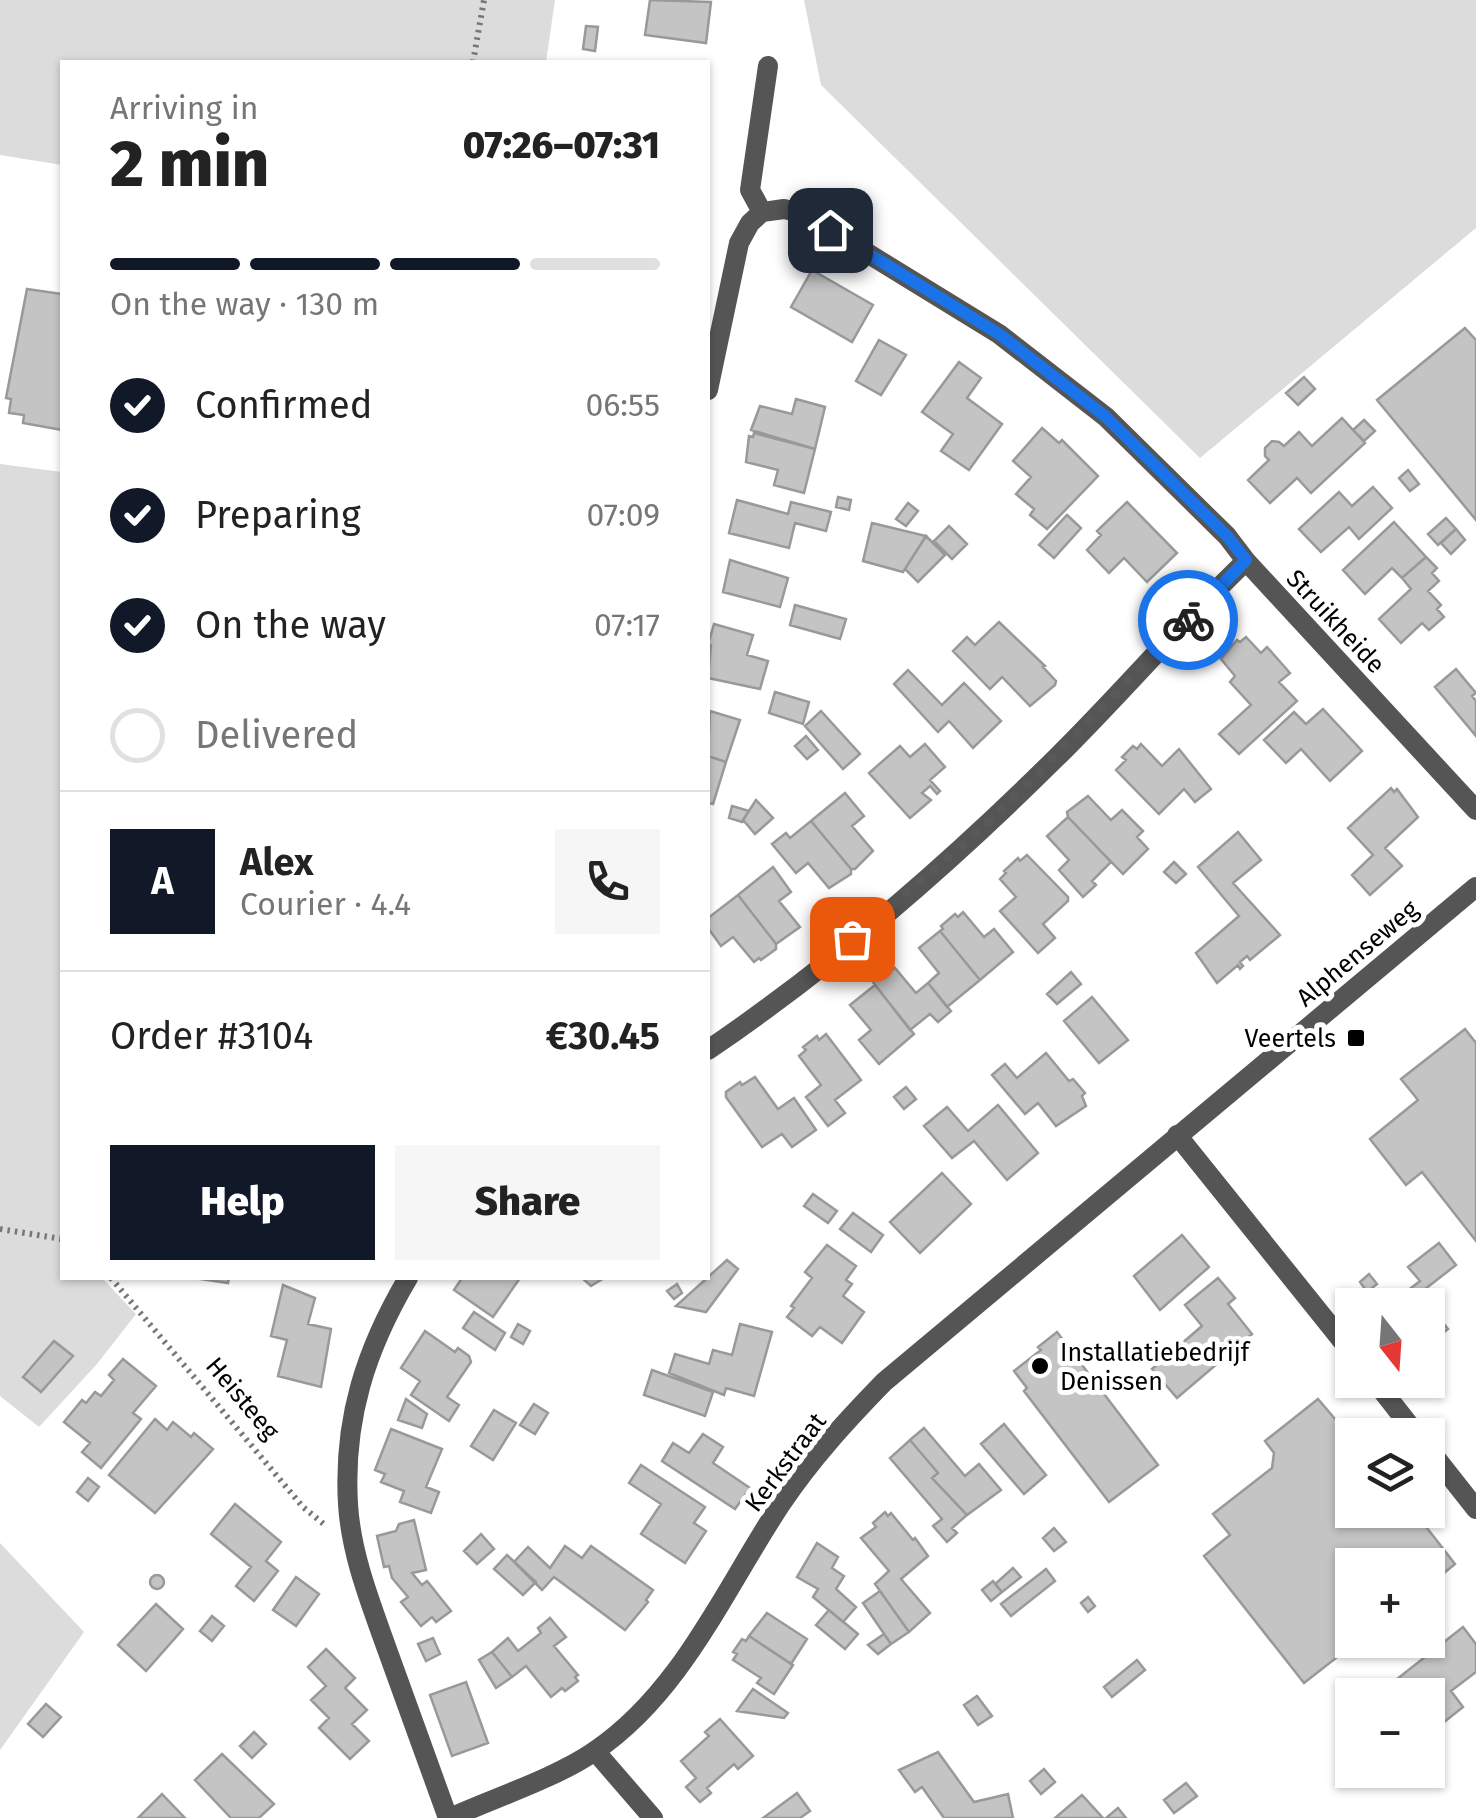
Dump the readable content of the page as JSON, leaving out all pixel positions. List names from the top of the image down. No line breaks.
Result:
{"streets":{"street":["Struikheide","Alphenseweg","Kerkstraat"],"path":["Heisteeg"]},"crossings":[["Alphenseweg","Kerkstraat"]],"places":{"transit":["Veertels"],"other":["Installatiebedrijf Denissen"]},"north":"bottom","page":{"heading":["2 min","Arriving in","07:26–07:31"],"panel":["Alex","Courier · 4.4","Order #3104","€30.45"],"bar":"On the way · 130 m","list":[["Confirmed","06:55"],["Preparing","07:09"],["On the way","07:17"],"Delivered"],"round":"A","buttons":["Help","Share"],"map_buttons":["+","−"]}}
